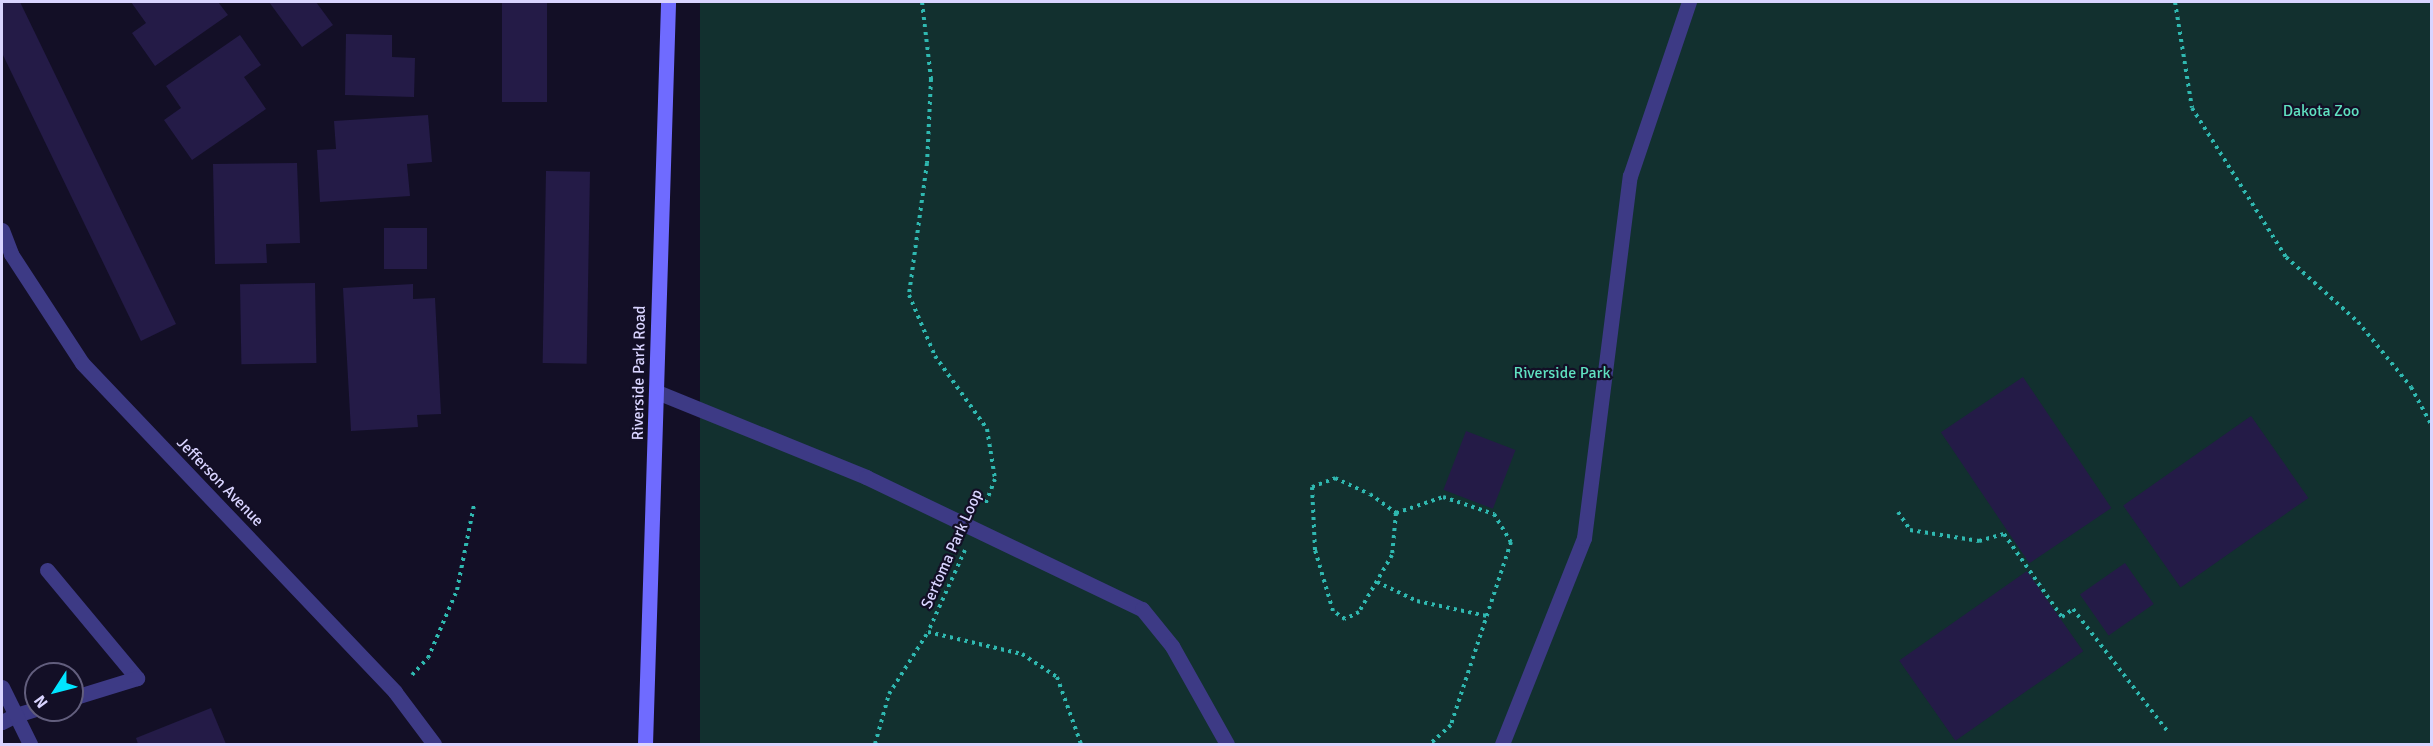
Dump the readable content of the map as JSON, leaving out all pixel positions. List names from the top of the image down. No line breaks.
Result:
{"streets":{"main road":["Riverside Park Road"],"street":["Jefferson Avenue"],"path":["Sertoma Park Loop"]},"parks":["Dakota Zoo","Riverside Park"],"north":"bottom left"}
